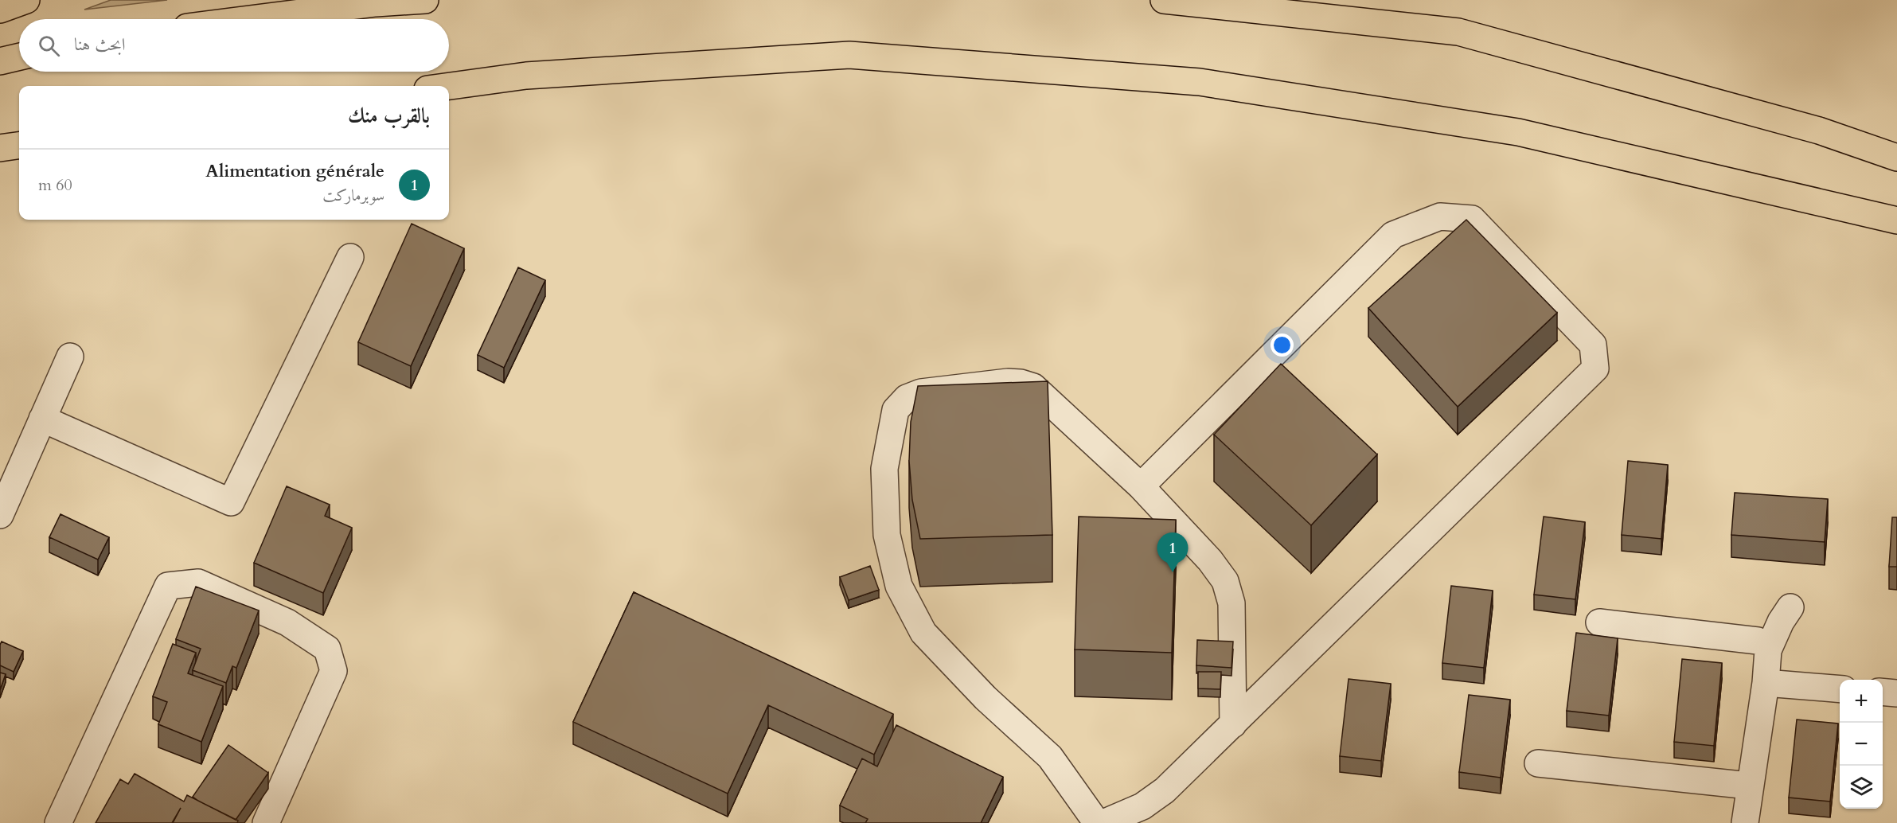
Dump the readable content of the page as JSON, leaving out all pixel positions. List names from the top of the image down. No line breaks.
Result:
{"page":{"search":"ابحث هنا","heading":"بالقرب منك","list":[{"mark":"1","name":"Alimentation générale","note":"سوبرماركت","value":"60 m"}],"pins":"1","map_buttons":["+","−"]}}
